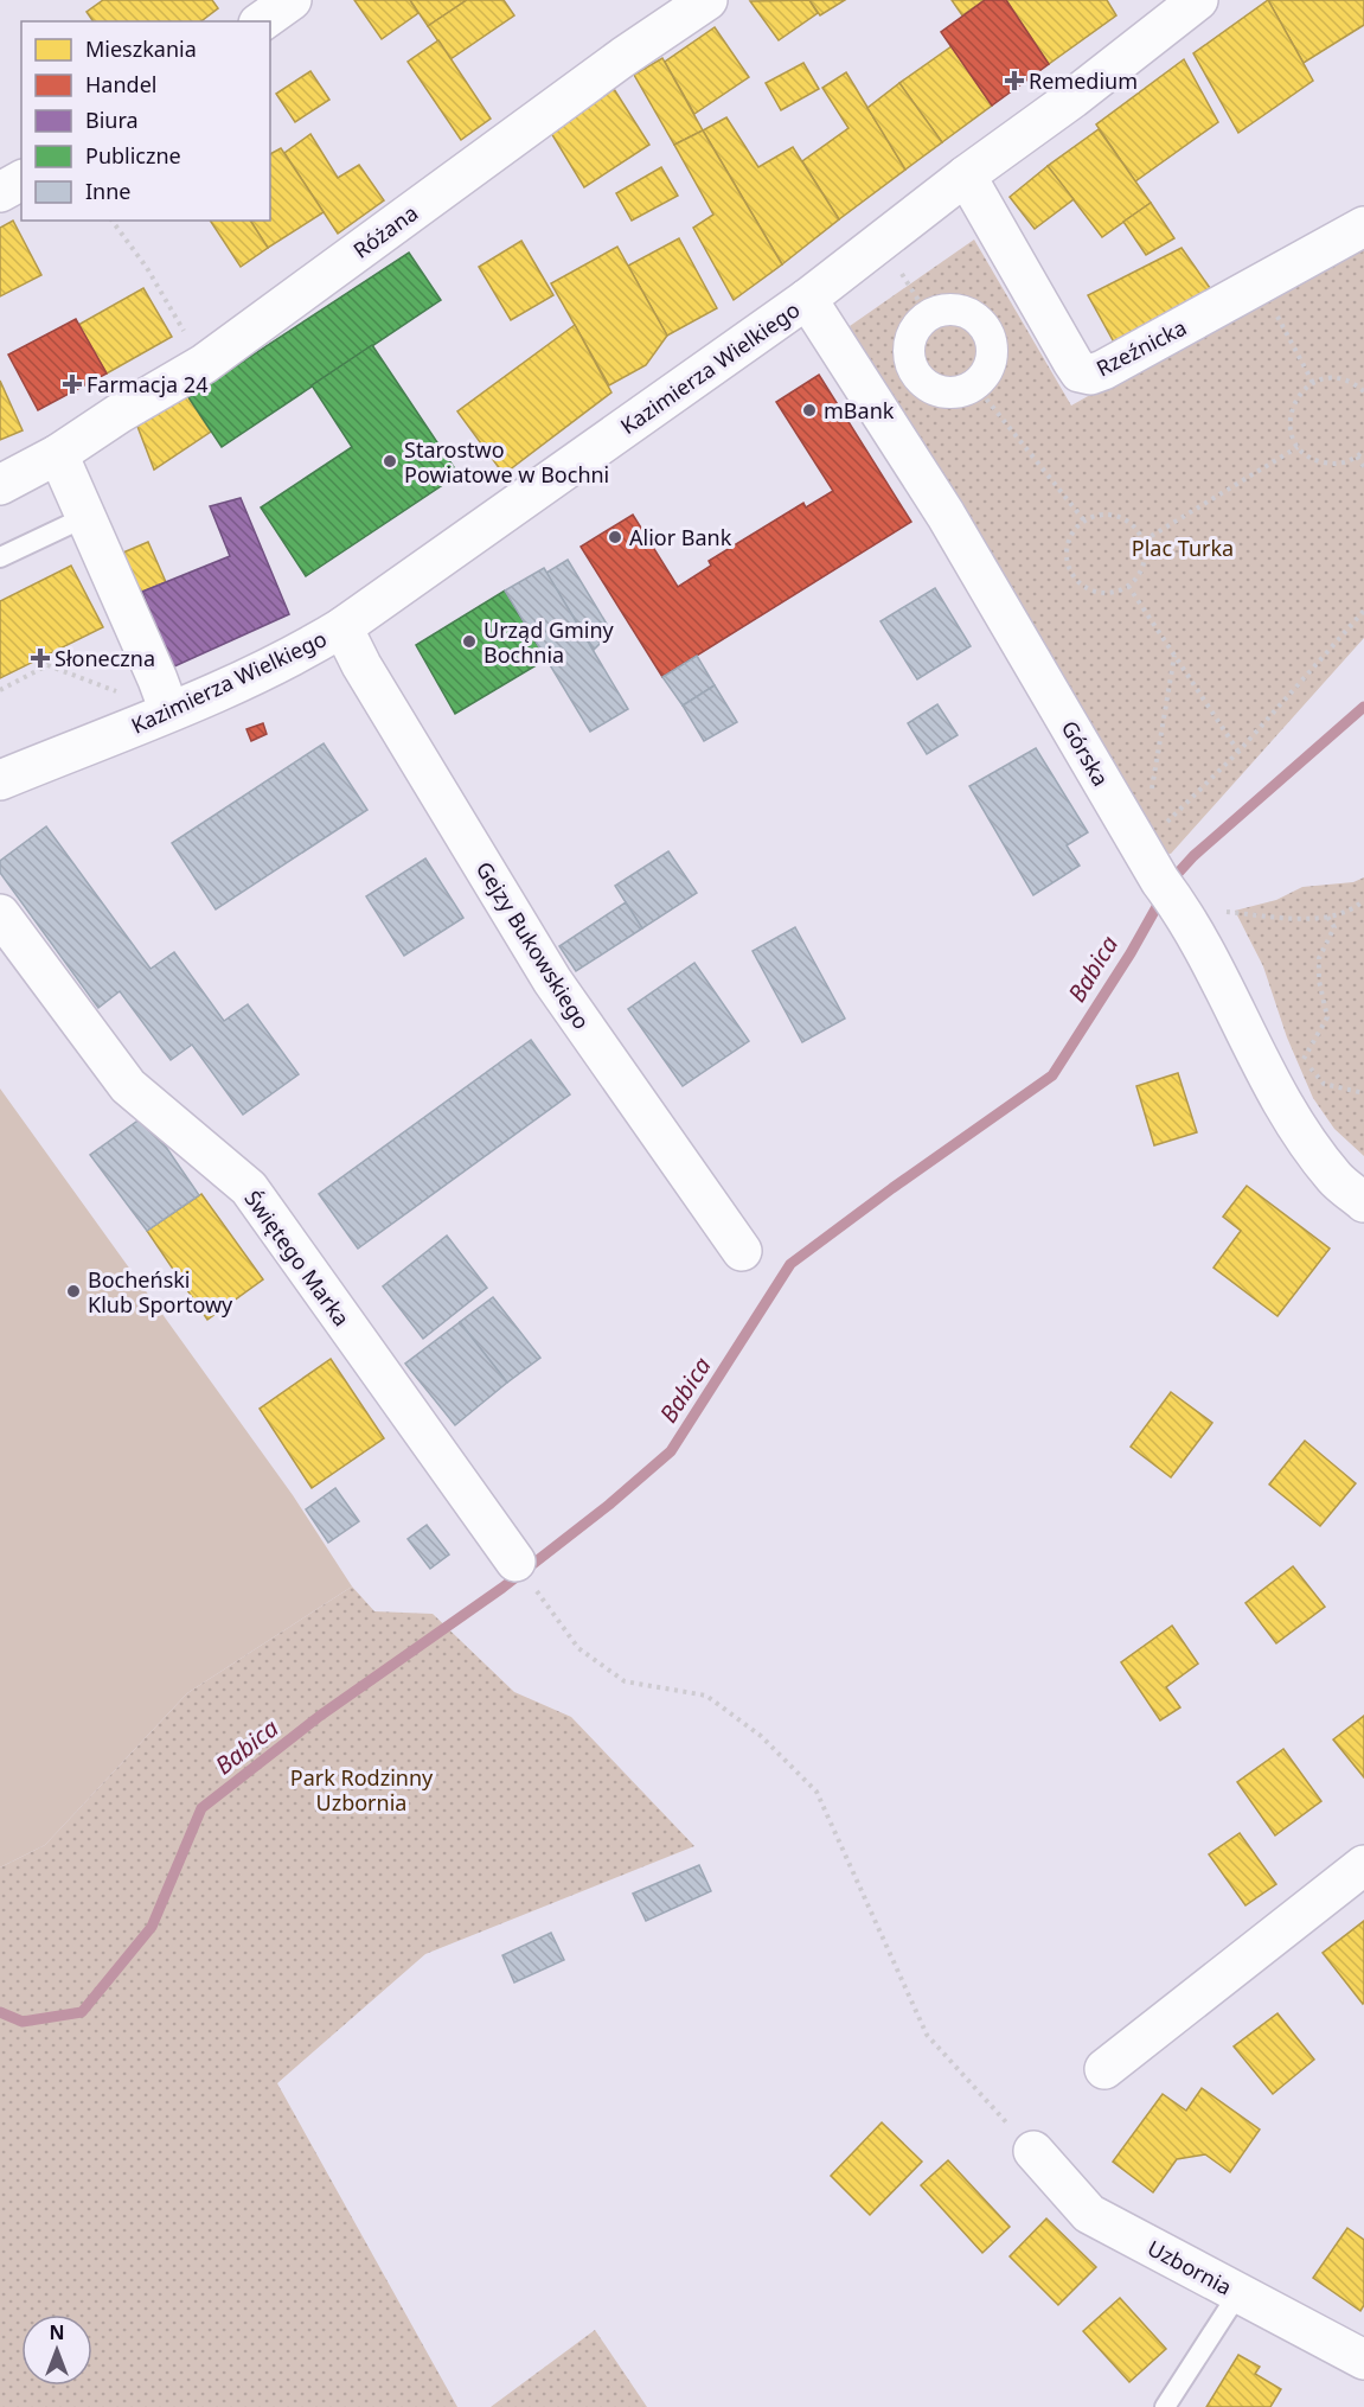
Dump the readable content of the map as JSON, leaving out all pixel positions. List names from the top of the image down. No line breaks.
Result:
{"streets":{"street":["Różana","Rzeźnicka","Kazimierza Wielkiego","Górska","Gejzy Bukowskiego","Świętego Marka","Uzbornia"]},"crossings":[["Rzeźnicka","Kazimierza Wielkiego"],["Kazimierza Wielkiego","Górska"],["Kazimierza Wielkiego","Gejzy Bukowskiego"]],"water":["Babica"],"parks":["Plac Turka","Park Rodzinny Uzbornia"],"places":{"health":["Remedium","Farmacja 24","Słoneczna"],"other":["mBank","Starostwo Powiatowe w Bochni","Alior Bank","Urząd Gminy Bochnia","Bocheński Klub Sportowy"]},"legend":["Mieszkania","Handel","Biura","Publiczne","Inne"],"north":"top"}
